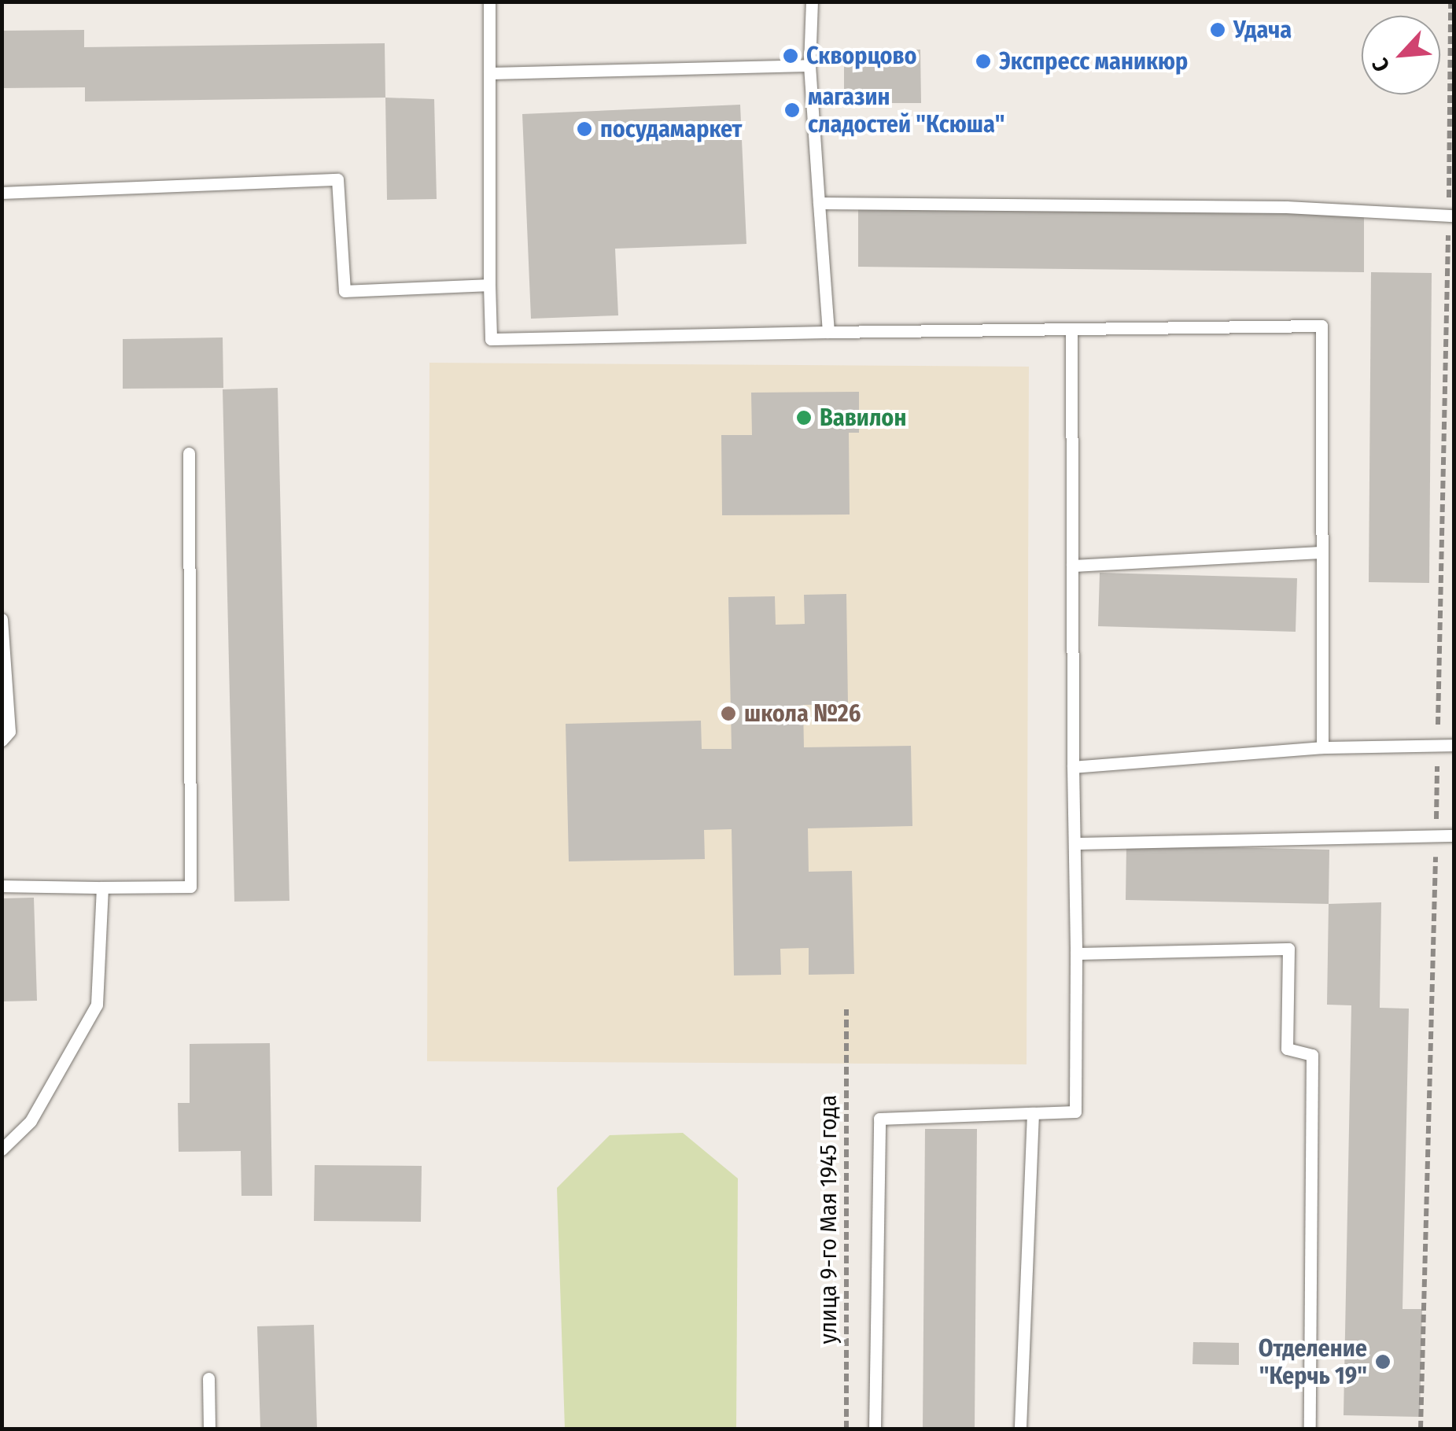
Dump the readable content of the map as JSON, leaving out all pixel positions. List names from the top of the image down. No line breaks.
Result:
{"streets":{"path":["улица 9-го Мая 1945 года"]},"places":["Удача","Скворцово","Экспресс маникюр","магазин сладостей \"Ксюша\"","посудамаркет","Вавилон","школа №26","Отделение \"Керчь 19\""],"north":"bottom left"}
